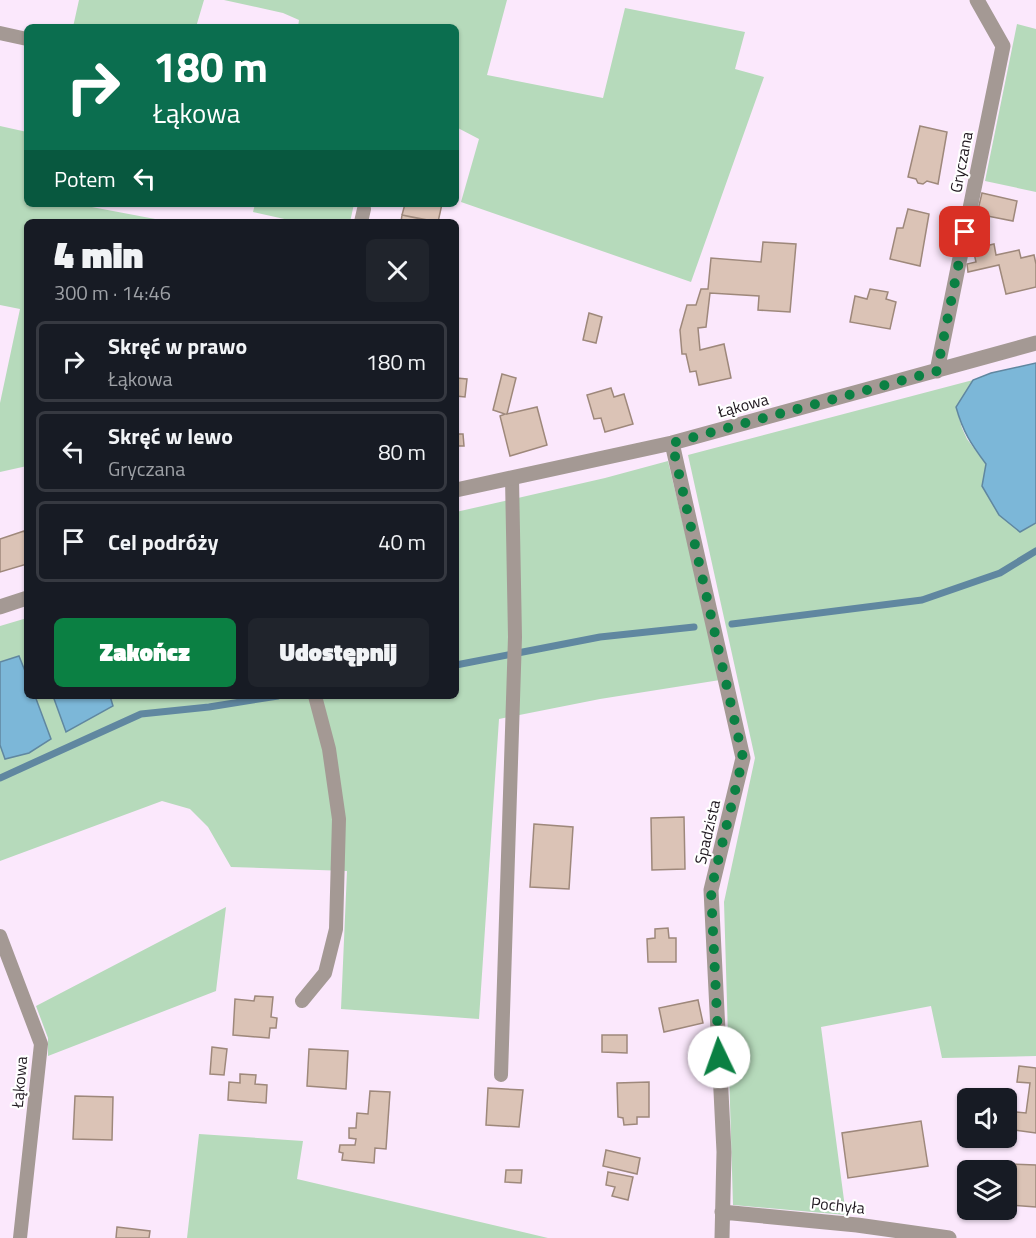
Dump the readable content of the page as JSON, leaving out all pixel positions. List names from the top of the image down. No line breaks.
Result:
{"streets":{"street":["Gryczana","Łąkowa","Spadzista","Pochyła"]},"crossings":[["Gryczana","Łąkowa"],["Łąkowa","Spadzista"],["Spadzista","Pochyła"]],"page":{"turn":["180 m","Łąkowa"],"then":"Potem","heading":["4 min","300 m · 14:46"],"list":[{"name":"Skręć w prawo","note":"Łąkowa","value":"180 m"},{"name":"Skręć w lewo","note":"Gryczana","value":"80 m"},{"name":"Cel podróży","value":"40 m"}],"buttons":["Zakończ","Udostępnij"]}}
